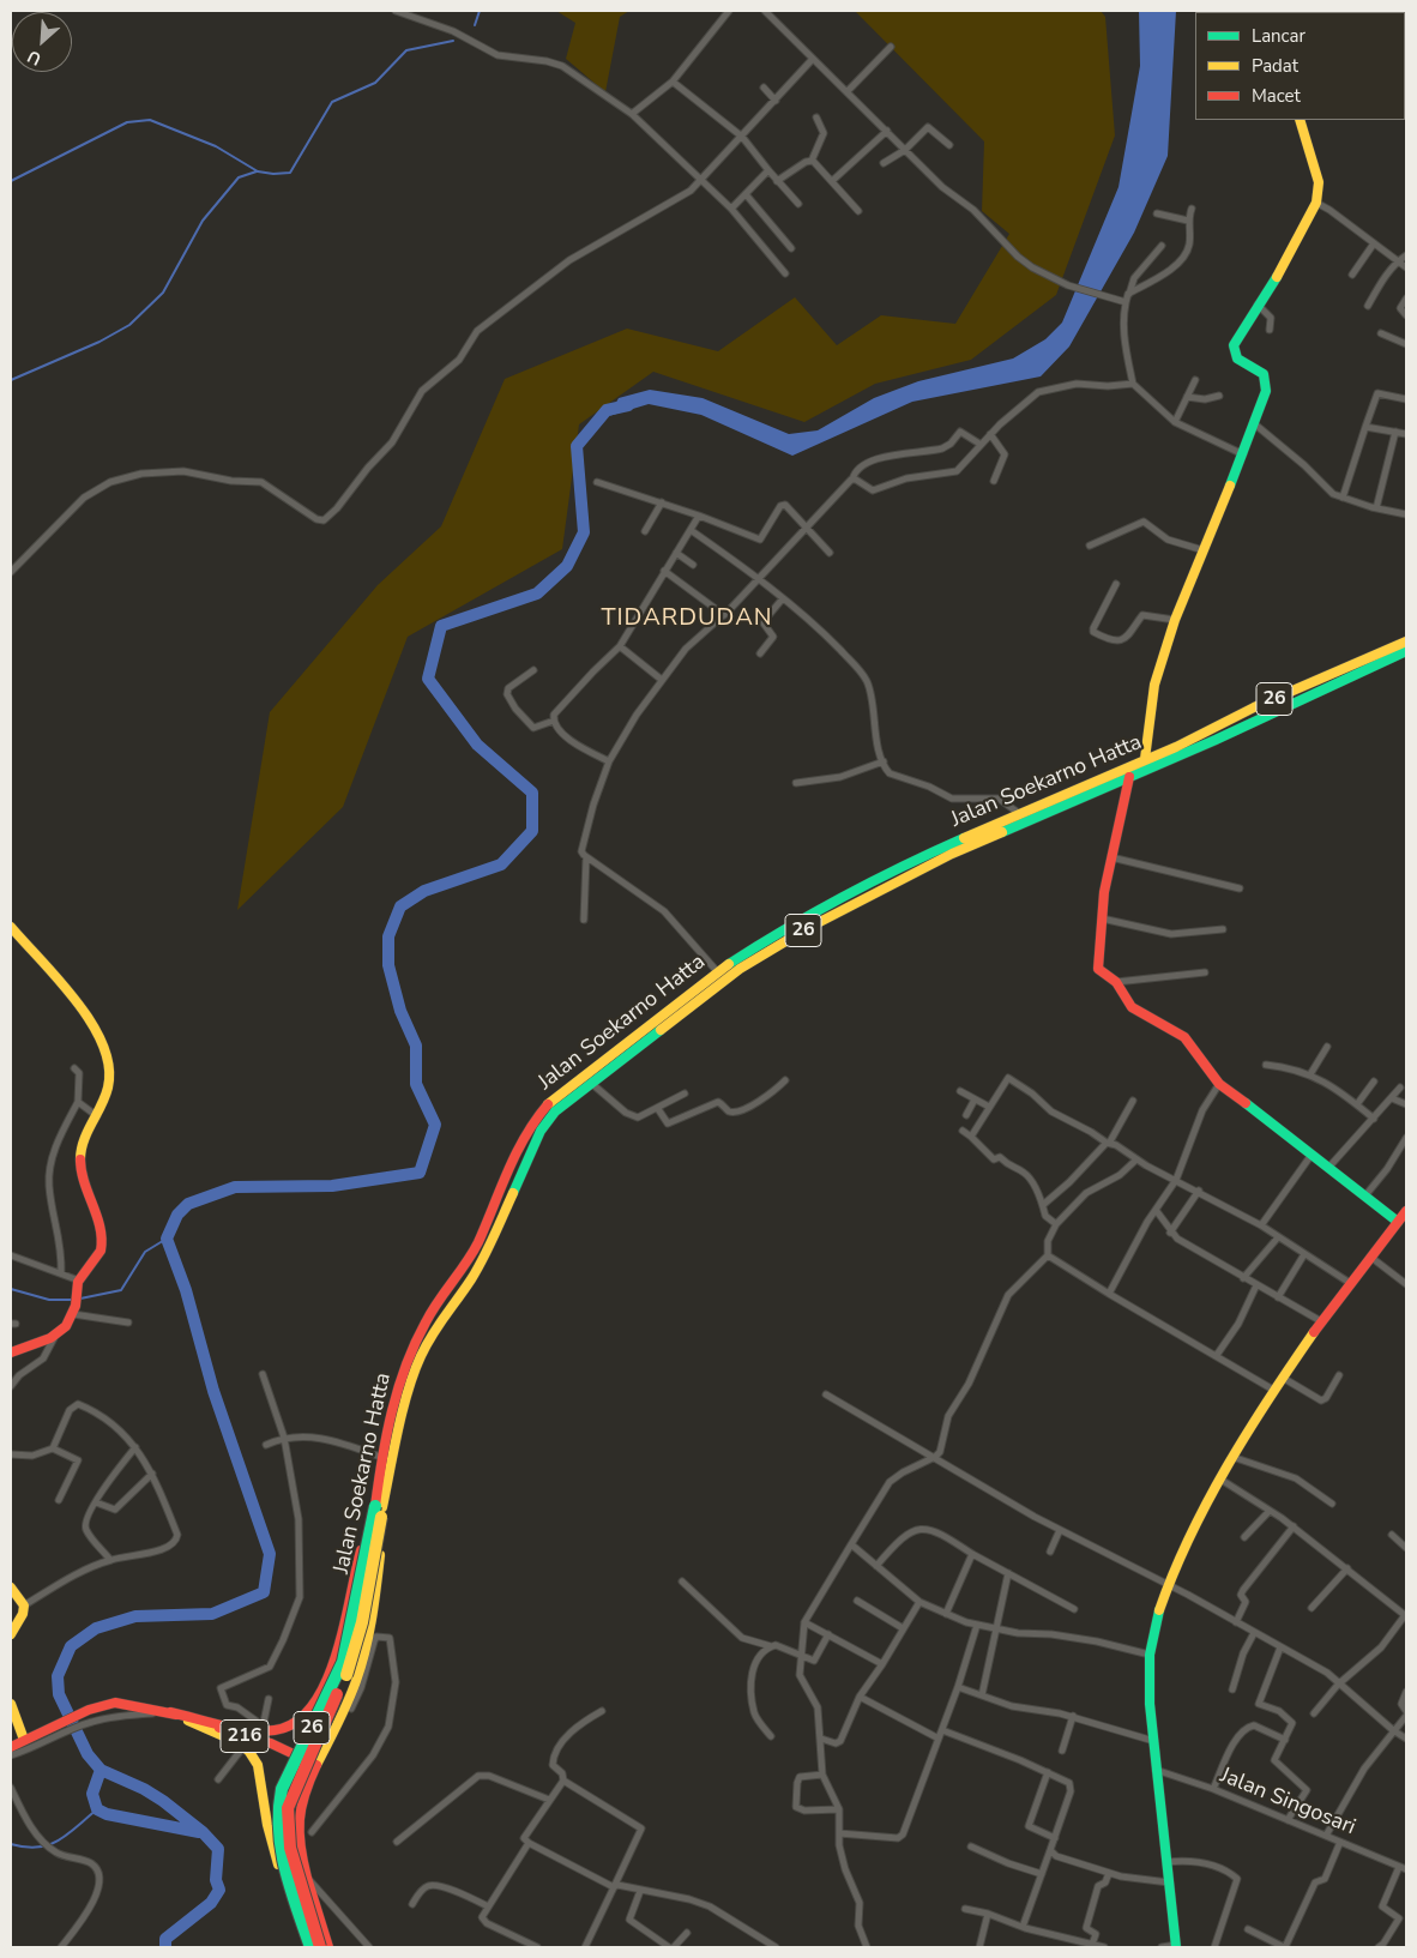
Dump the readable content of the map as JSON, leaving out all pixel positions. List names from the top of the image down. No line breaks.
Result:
{"streets":{"main road":["26","Jalan Soekarno Hatta","216"],"street":["Jalan Singosari"]},"districts":["TIDARDUDAN"],"legend":["Lancar","Padat","Macet"],"north":"bottom left"}
